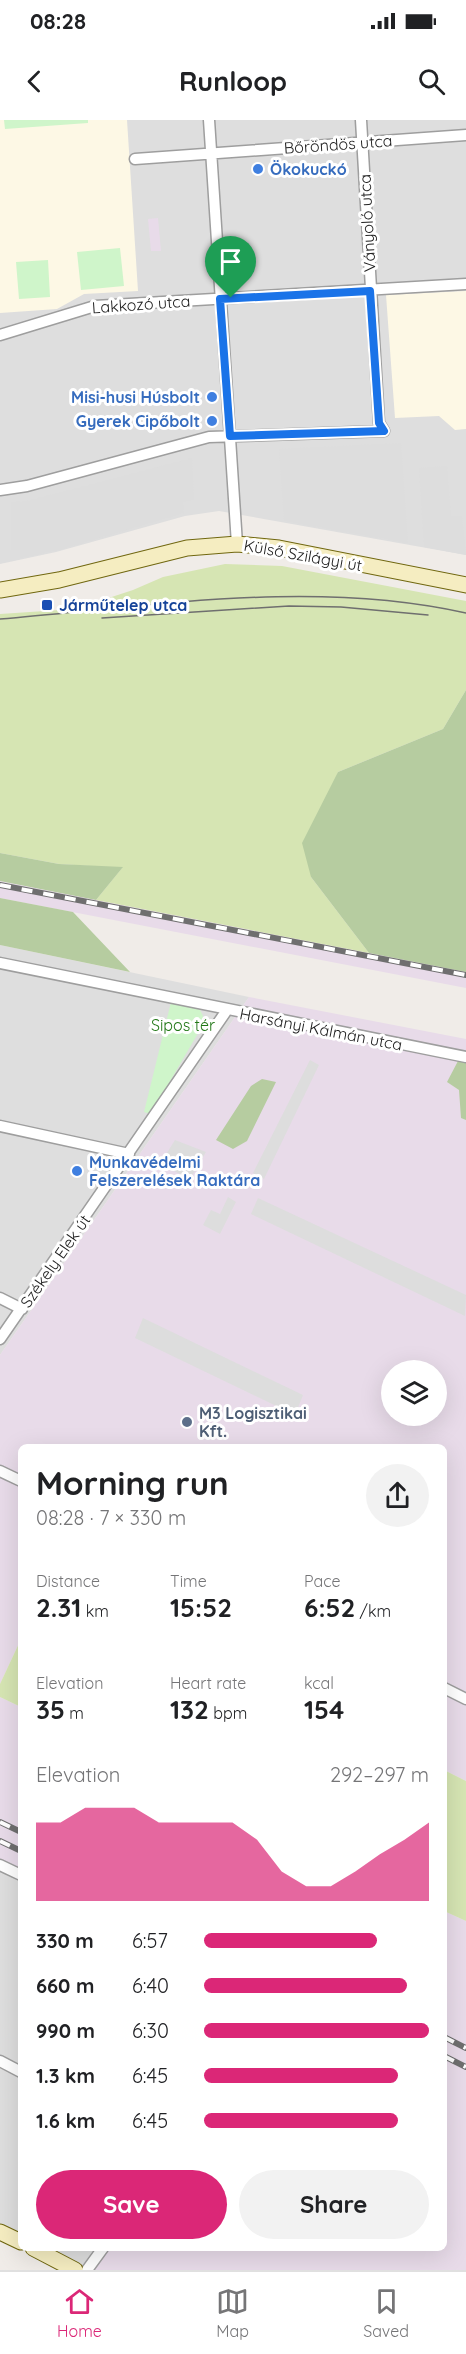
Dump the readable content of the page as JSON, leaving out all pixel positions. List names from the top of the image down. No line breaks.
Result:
{"streets":{"street":["Bőröndös utca","Ványoló utca","Lakkozó utca","Külső Szilágyi út","Harsányi Kálmán utca","Székely Elek út"]},"crossings":[["Bőröndös utca","Ványoló utca"],["Ványoló utca","Lakkozó utca"]],"parks":["Sipos tér"],"places":{"other":["Ökokuckó","Misi-husi Húsbolt","Gyerek Cipőbolt","Munkavédelmi Felszerelések Raktára","M3 Logisztikai Kft."],"transit":["Járműtelep utca"]},"page":{"status":"08:28","header":"Runloop","heading":["Morning run","08:28 · 7 × 330 m"],"stats":[["Distance","2.31 km"],["Time","15:52"],["Pace","6:52 /km"],["Elevation","35 m"],["Heart rate","132 bpm"],["kcal","154"]],"chart":["Elevation","292–297 m"],"list":[{"name":"330 m","note":"6:57"},{"name":"660 m","note":"6:40"},{"name":"990 m","note":"6:30"},{"name":"1.3 km","note":"6:45"},{"name":"1.6 km","note":"6:45"}],"buttons":["Save","Share"],"tabs":["Home","Map","Saved"]}}
